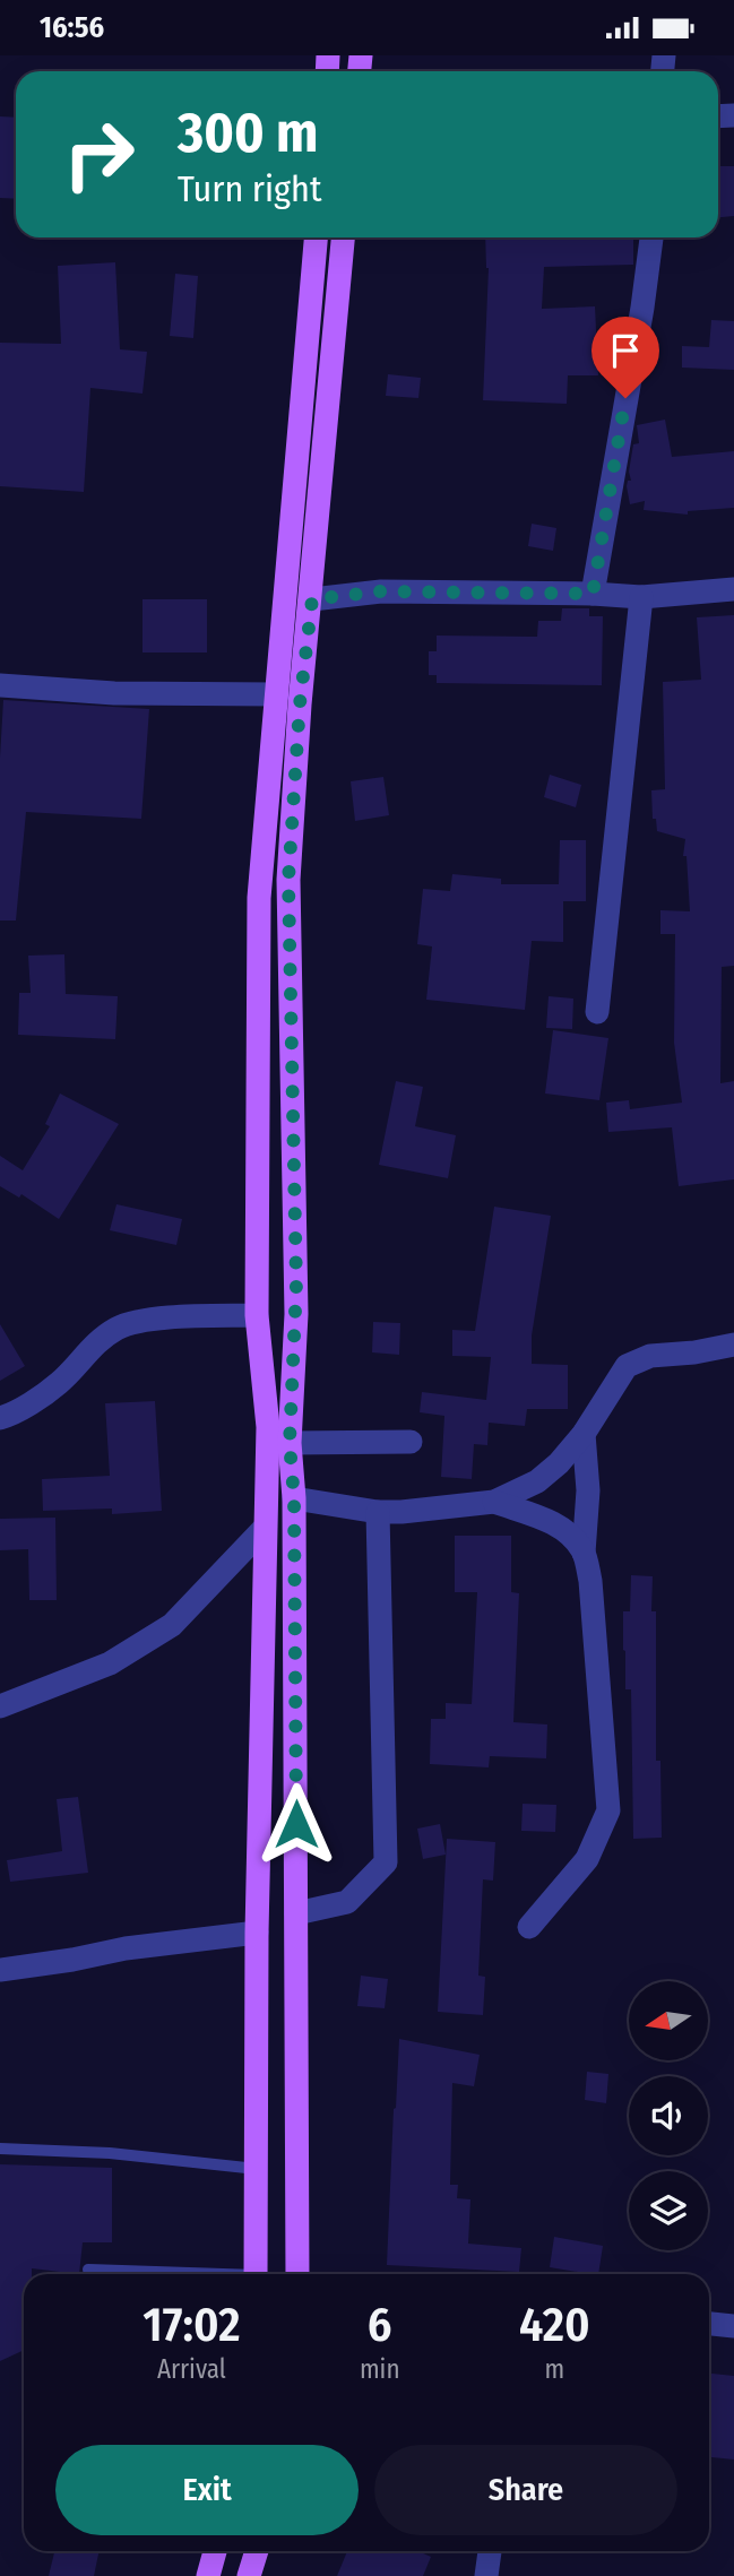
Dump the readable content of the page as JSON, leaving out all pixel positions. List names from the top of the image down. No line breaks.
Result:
{"north":"left","page":{"status":"16:56","turn":["300 m","Turn right"],"eta":["17:02","Arrival","6","min","420","m"],"buttons":["Exit","Share"]}}
